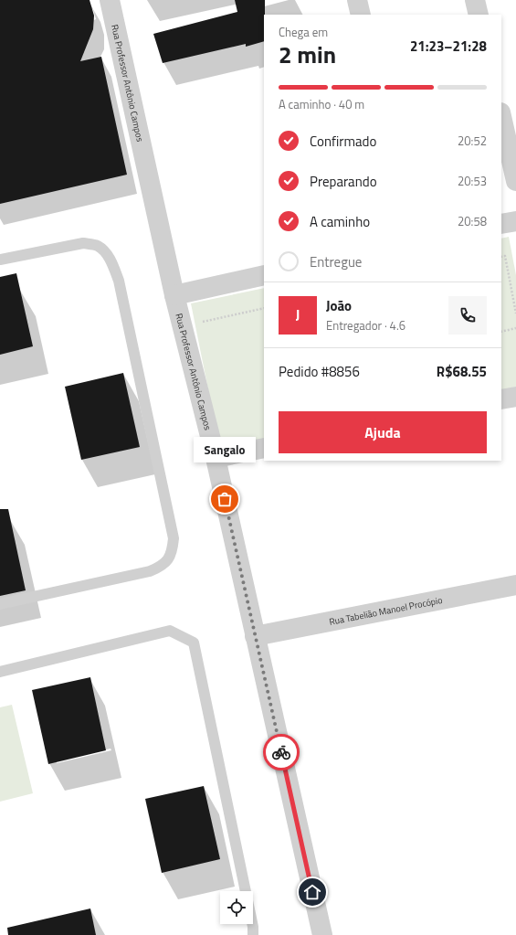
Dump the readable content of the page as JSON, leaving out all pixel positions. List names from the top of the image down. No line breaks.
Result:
{"streets":{"street":["Rua Professor Antônio Campos","Rua Tabelião Manoel Procópio"]},"crossings":[["Rua Professor Antônio Campos","Rua Tabelião Manoel Procópio"]],"places":["Sangalo"],"page":{"heading":["2 min","Chega em","21:23–21:28"],"panel":["João","Entregador · 4.6","Pedido #8856","R$68.55"],"bar":"A caminho · 40 m","list":[["Confirmado","20:52"],["Preparando","20:53"],["A caminho","20:58"],"Entregue"],"round":"J","buttons":"Ajuda","bubble":"Sangalo"}}
